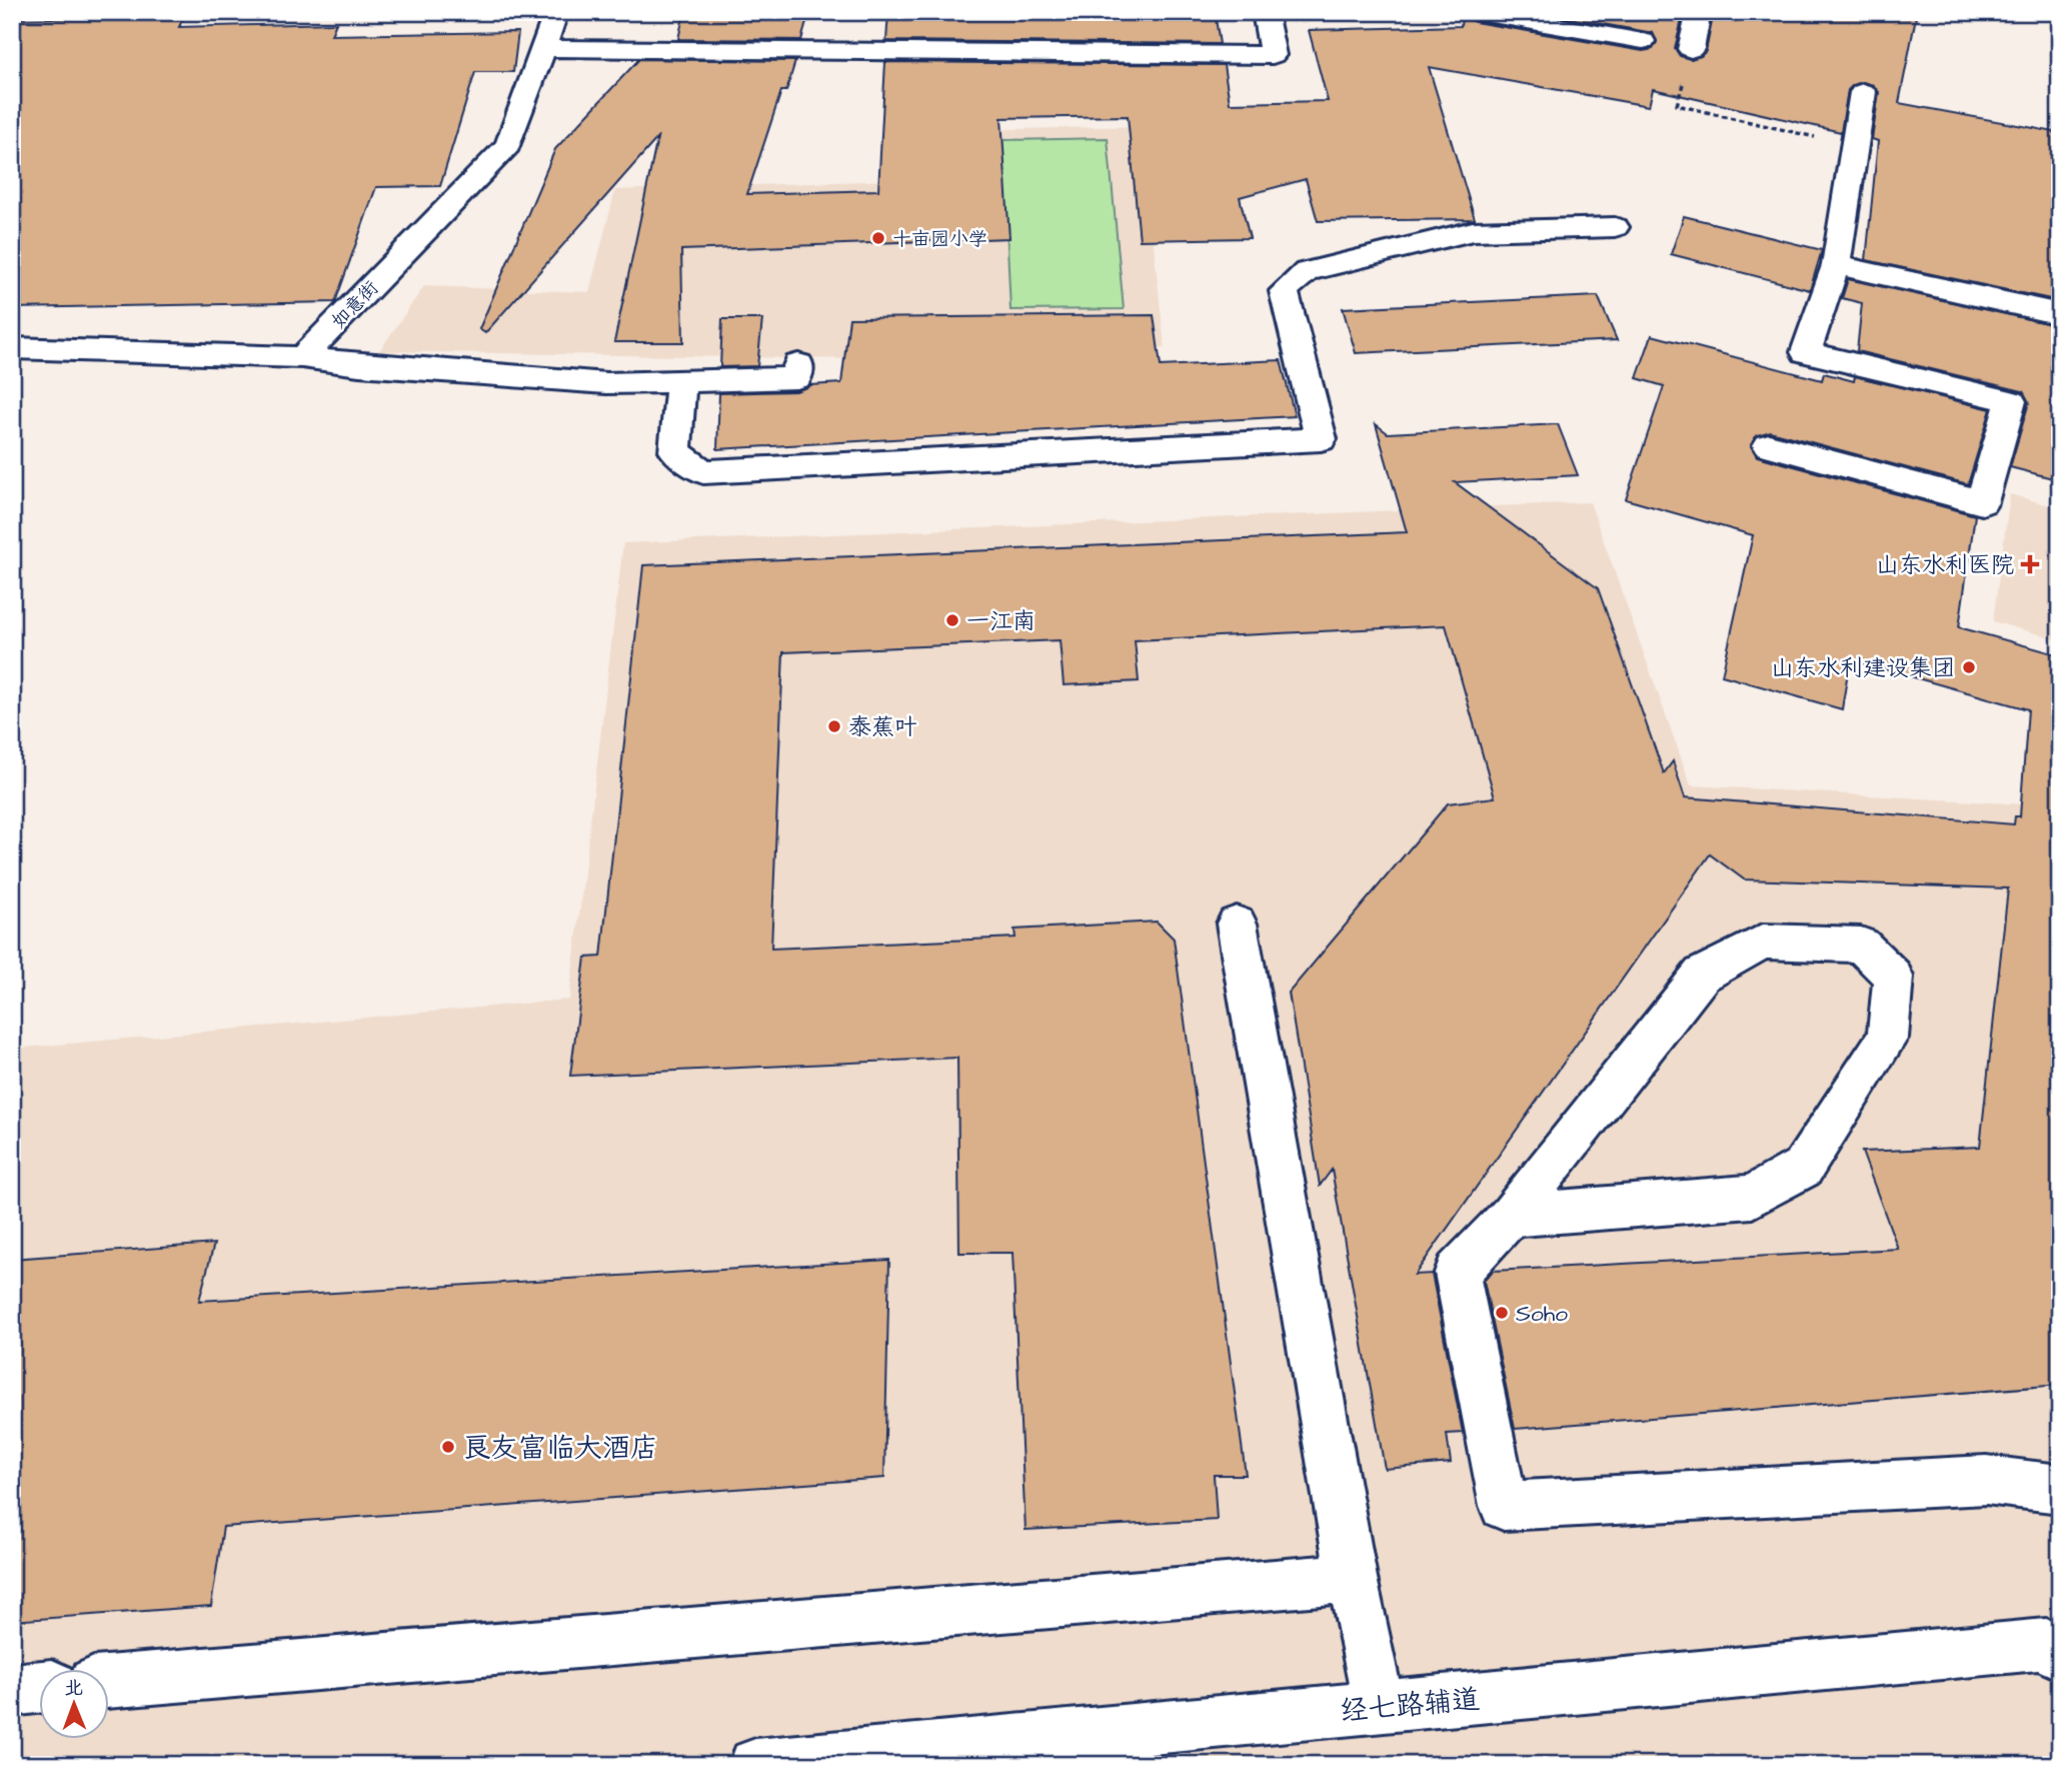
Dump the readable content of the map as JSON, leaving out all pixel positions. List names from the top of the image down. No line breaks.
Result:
{"streets":{"street":["如意街","经七路辅道"]},"places":{"other":["十亩园小学","一江南","山东水利建设集团","泰蕉叶","Soho","良友富临大酒店"],"health":["山东水利医院"]},"north":"top"}
